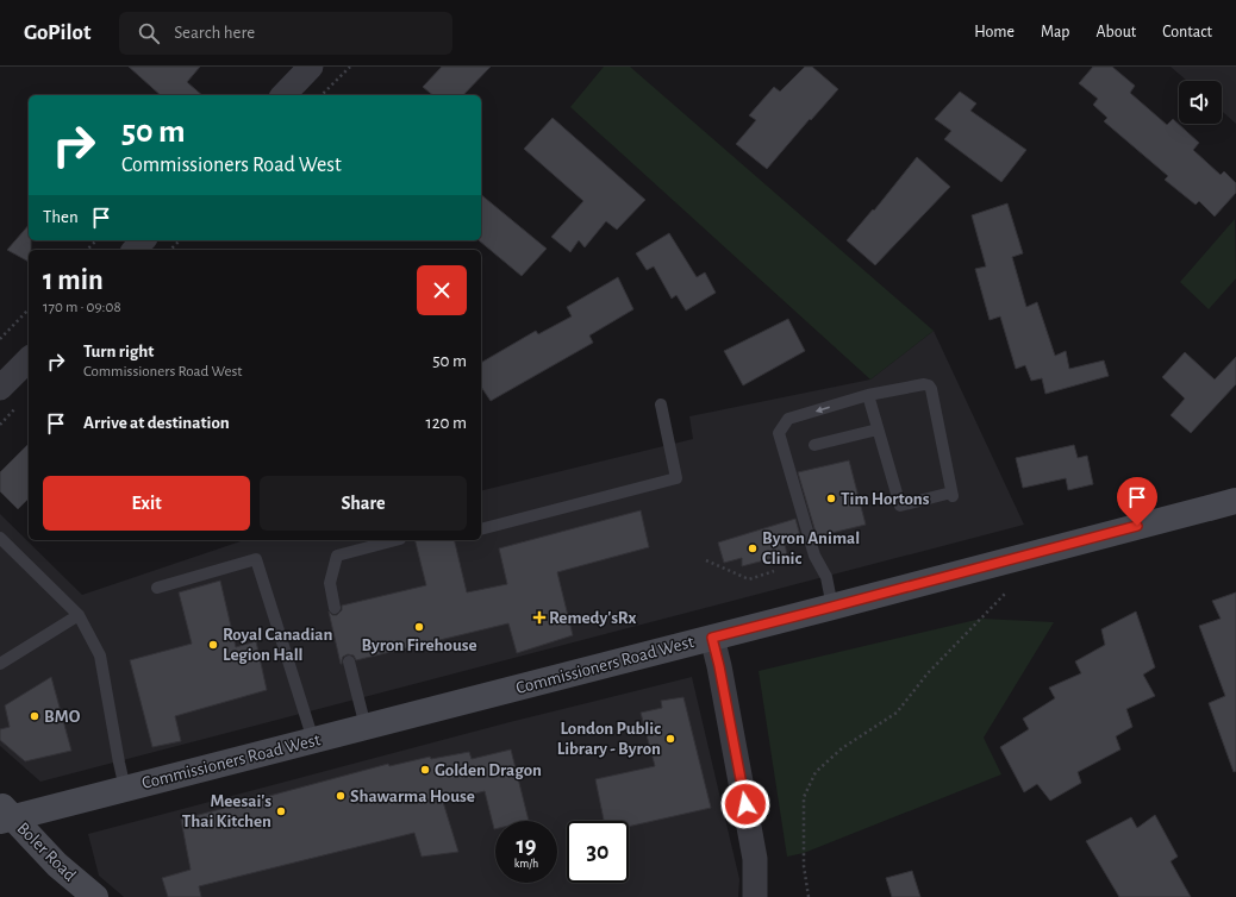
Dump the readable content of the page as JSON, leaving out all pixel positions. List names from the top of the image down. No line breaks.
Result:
{"streets":{"main road":["Commissioners Road West","Boler Road"]},"crossings":[["Commissioners Road West","Boler Road"]],"places":{"other":["Tim Hortons","Byron Animal Clinic","Byron Firehouse","Royal Canadian Legion Hall","BMO","London Public Library - Byron","Golden Dragon","Shawarma House","Meesai's Thai Kitchen"],"health":["Remedy'sRx"]},"page":{"header":"GoPilot","search":"Search here","nav":["Home","Map","About","Contact"],"turn":["50 m","Commissioners Road West"],"then":"Then","heading":["1 min","170 m · 09:08"],"list":[{"name":"Turn right","note":"Commissioners Road West","value":"50 m"},{"name":"Arrive at destination","value":"120 m"}],"buttons":["Exit","Share"],"speed":"19 km/h","limit":"30"}}
